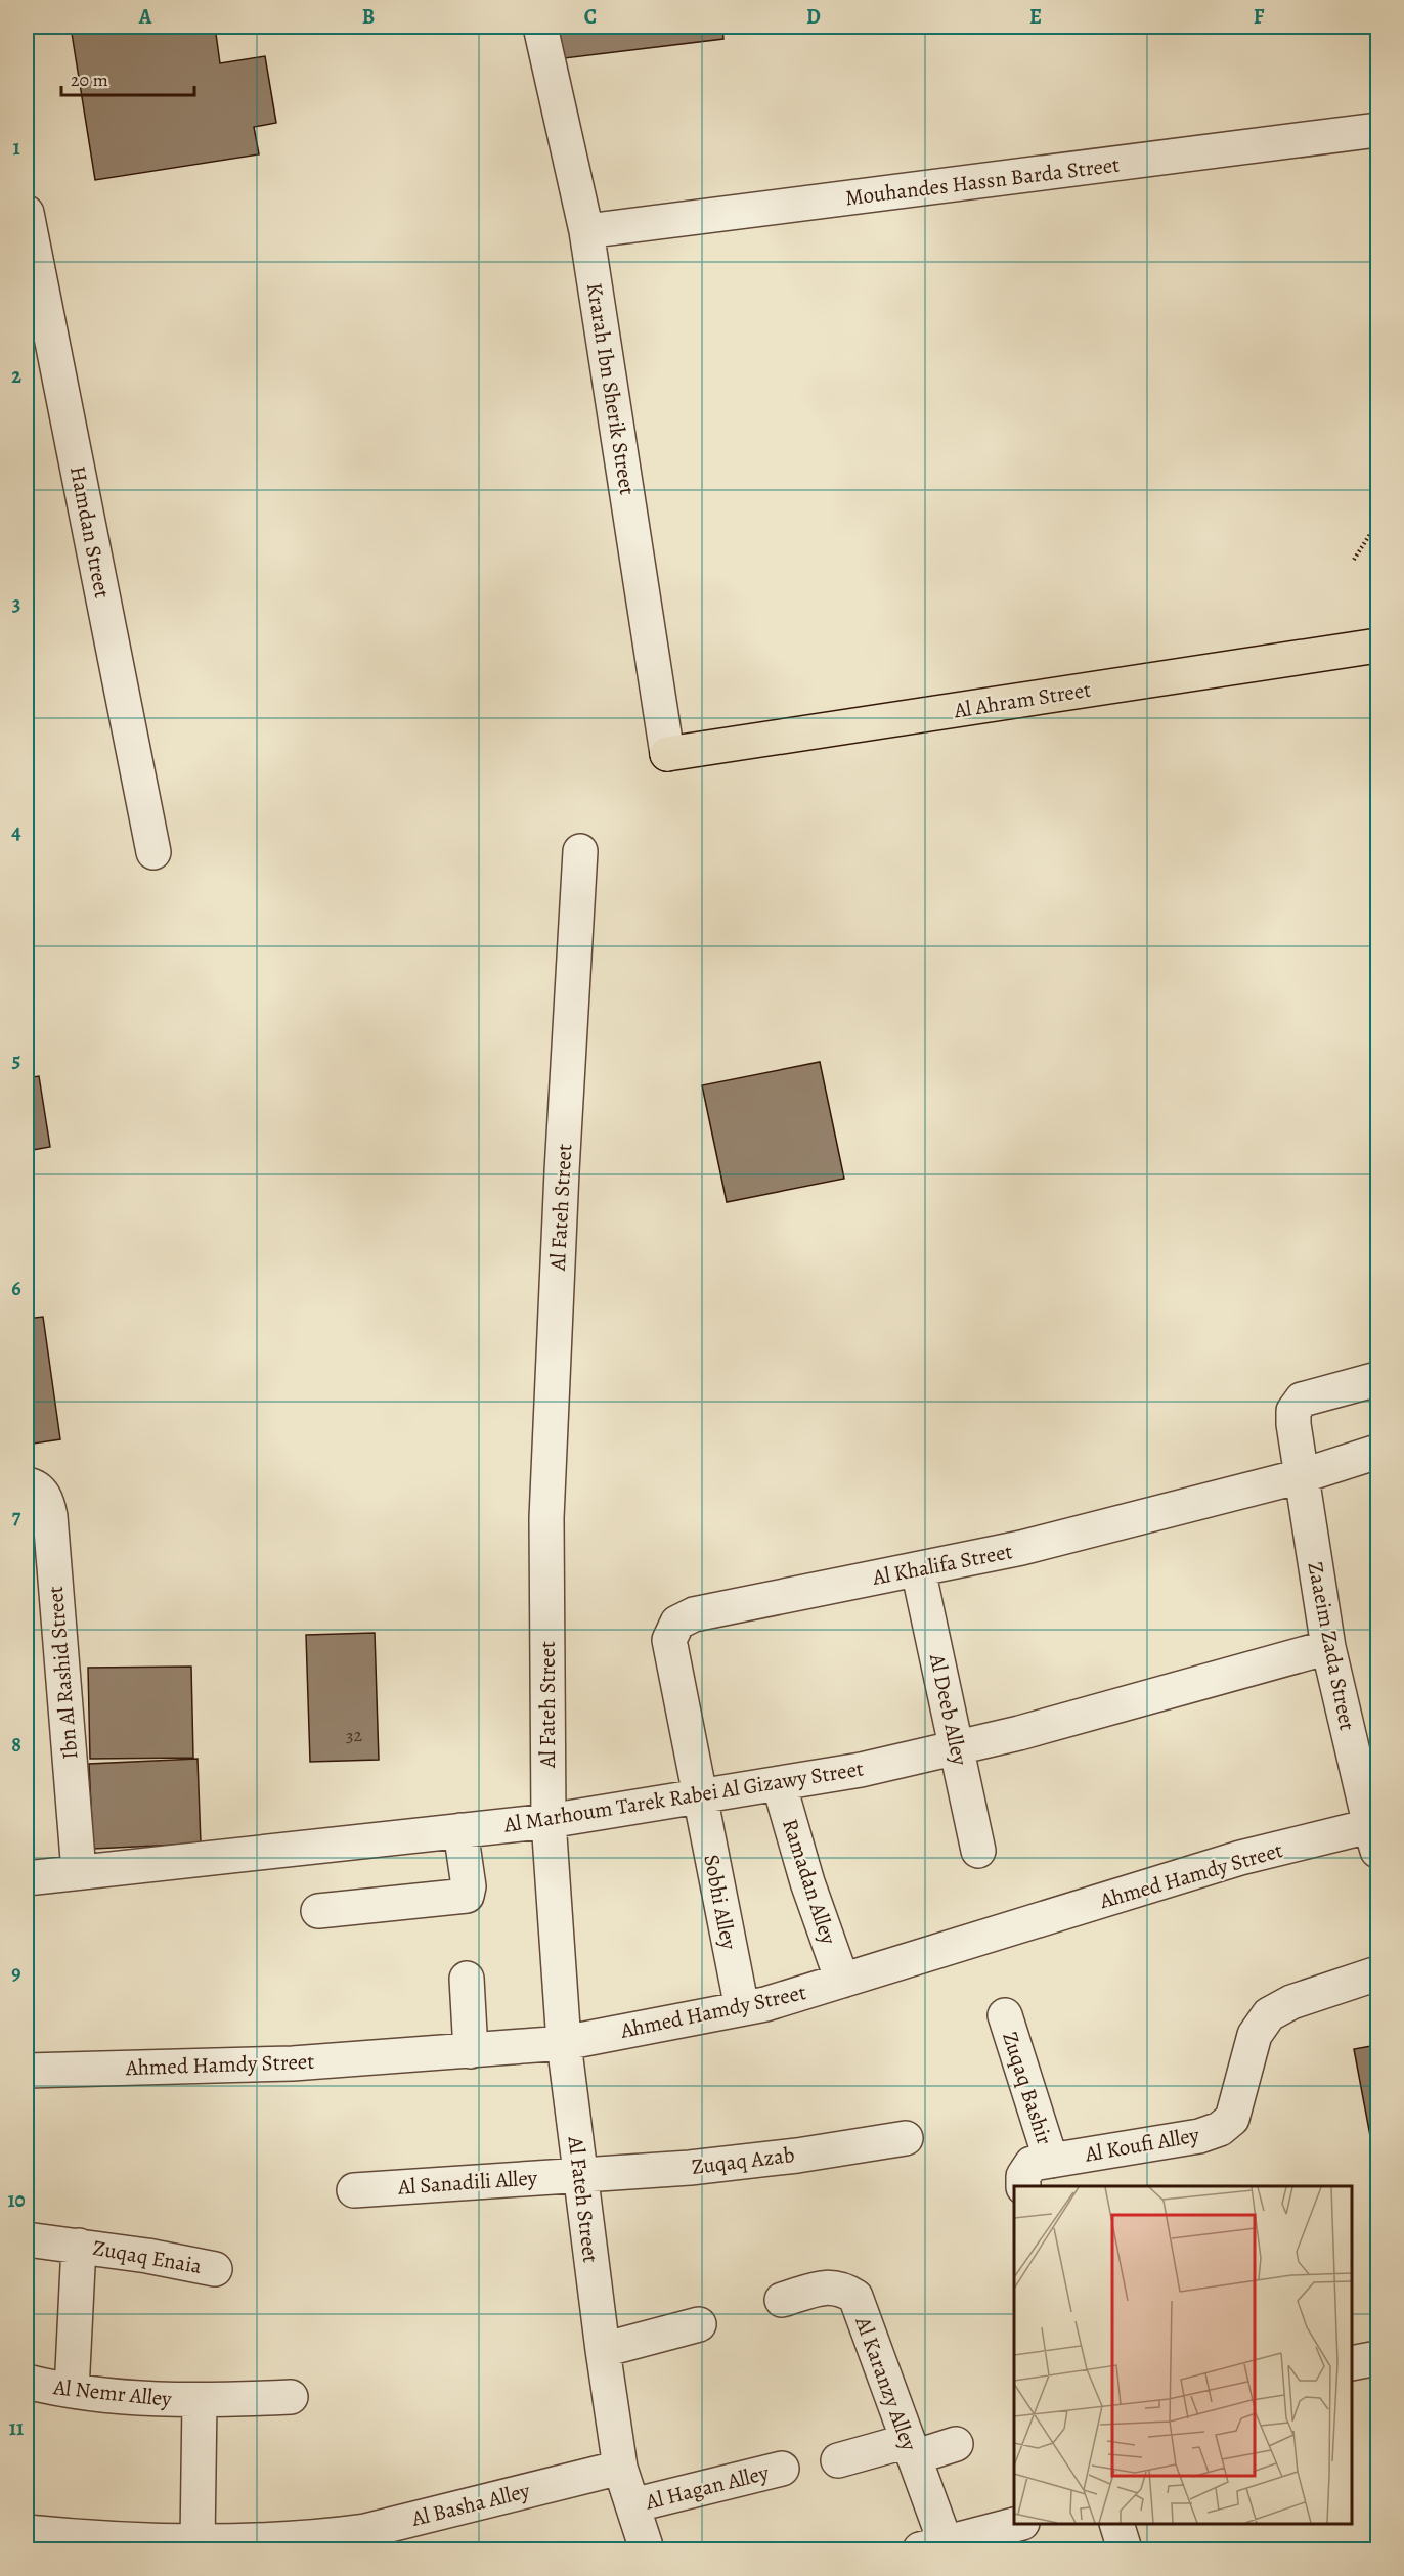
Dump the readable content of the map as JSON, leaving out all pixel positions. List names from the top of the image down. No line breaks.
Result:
{"streets":{"highway":["Al Ahram Street"],"street":["Mouhandes Hassn Barda Street","Krarah Ibn Sherik Street","Hamdan Street","Al Fateh Street","Al Khalifa Street","Zaaeim Zada Street","Ibn Al Rashid Street","Al Deeb Alley","Al Marhoum Tarek Rabei Al Gizawy Street","Ahmed Hamdy Street","Ramadan Alley","Sobhi Alley","Zuqaq Bashir","Al Koufi Alley","Zuqaq Azab","Al Sanadili Alley","Zuqaq Enaia","Al Karanzy Alley","Al Nemr Alley","Al Hagan Alley","Al Basha Alley"]},"crossings":[["Mouhandes Hassn Barda Street","Krarah Ibn Sherik Street"],["Krarah Ibn Sherik Street","Al Ahram Street"],["Al Fateh Street","Al Marhoum Tarek Rabei Al Gizawy Street"],["Al Fateh Street","Ahmed Hamdy Street"],["Al Fateh Street","Zuqaq Azab"],["Al Fateh Street","Al Sanadili Alley"],["Al Fateh Street","Al Hagan Alley"],["Al Fateh Street","Al Basha Alley"],["Al Khalifa Street","Zaaeim Zada Street"],["Al Khalifa Street","Al Deeb Alley"],["Al Khalifa Street","Al Marhoum Tarek Rabei Al Gizawy Street"],["Al Khalifa Street","Sobhi Alley"],["Zaaeim Zada Street","Al Marhoum Tarek Rabei Al Gizawy Street"],["Zaaeim Zada Street","Ahmed Hamdy Street"],["Ibn Al Rashid Street","Al Marhoum Tarek Rabei Al Gizawy Street"],["Al Deeb Alley","Al Marhoum Tarek Rabei Al Gizawy Street"],["Al Marhoum Tarek Rabei Al Gizawy Street","Ramadan Alley"],["Al Marhoum Tarek Rabei Al Gizawy Street","Sobhi Alley"],["Ahmed Hamdy Street","Ramadan Alley"],["Ahmed Hamdy Street","Sobhi Alley"],["Zuqaq Bashir","Al Koufi Alley"],["Zuqaq Azab","Al Sanadili Alley"],["Zuqaq Enaia","Al Nemr Alley"],["Al Nemr Alley","Al Basha Alley"]],"house_numbers":["32"],"scale_bar":"20 m","grid":{"columns":["A","B","C","D","E","F"],"rows":["1","2","3","4","5","6","7","8","9","10","11"]}}
